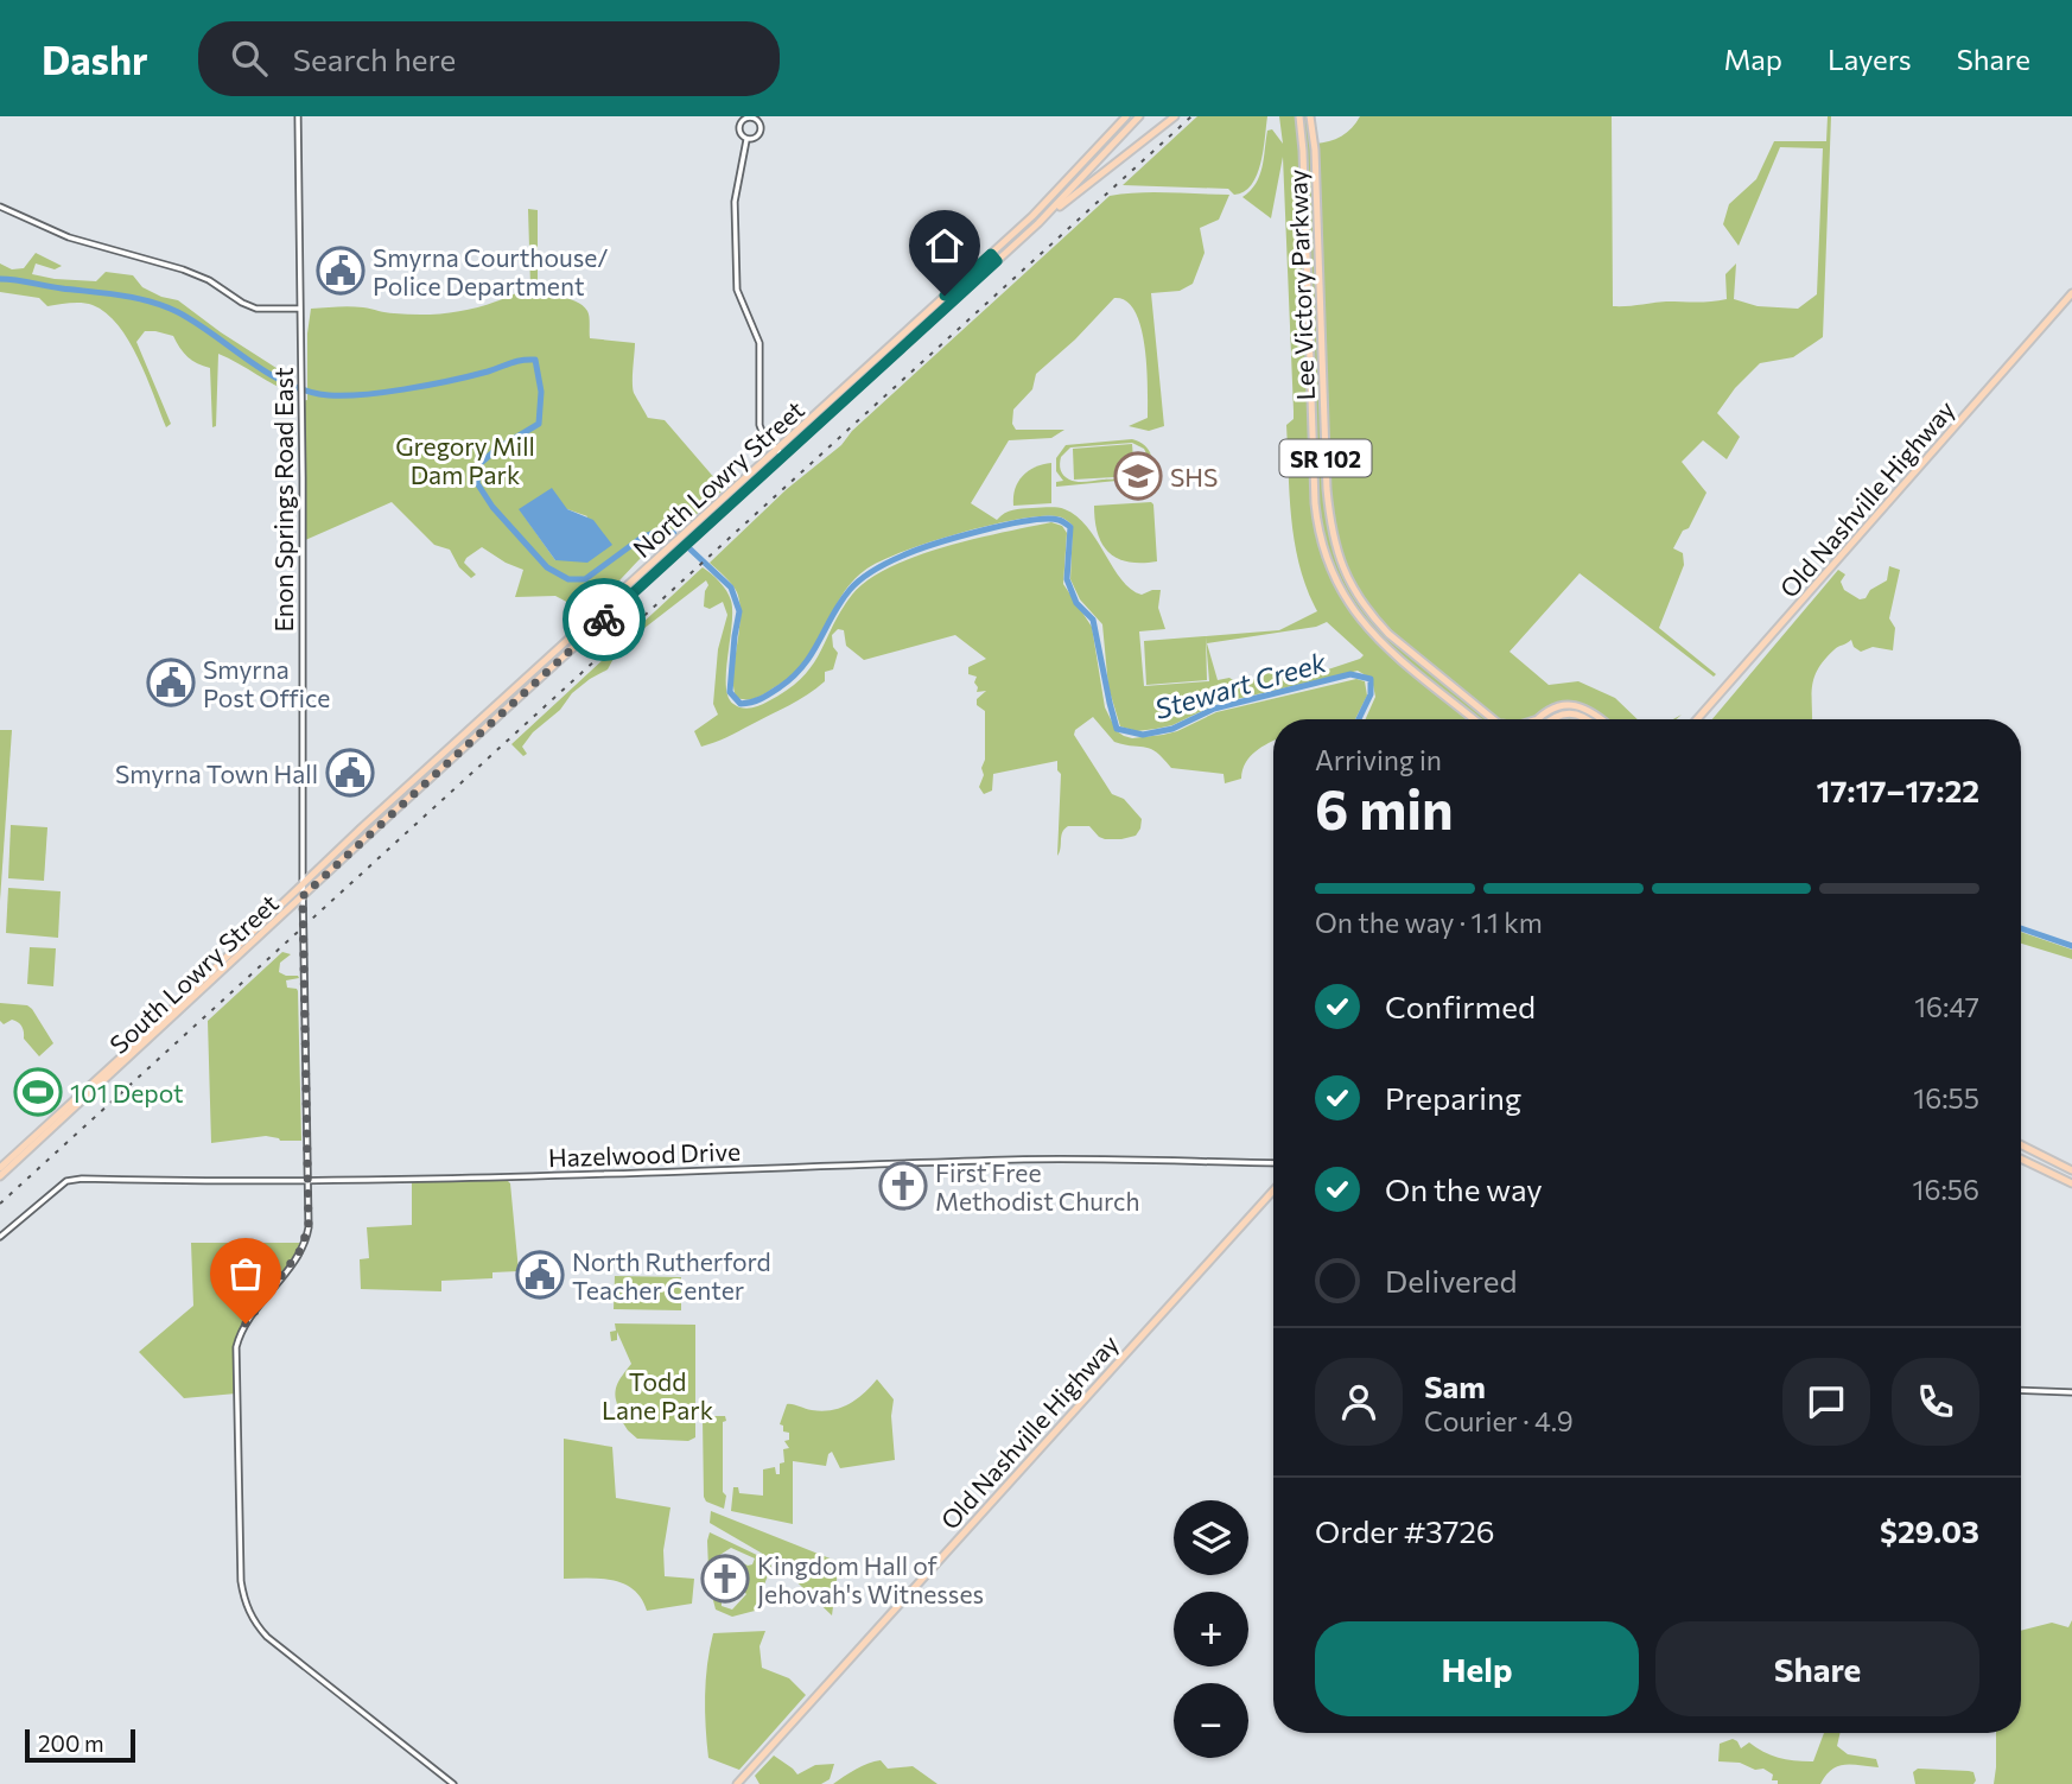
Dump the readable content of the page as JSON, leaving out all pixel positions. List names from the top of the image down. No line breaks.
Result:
{"streets":{"main road":["Lee Victory Parkway","SR 102","North Lowry Street","Old Nashville Highway","South Lowry Street"],"street":["Enon Springs Road East","Hazelwood Drive"]},"crossings":[["North Lowry Street","Enon Springs Road East"],["Enon Springs Road East","South Lowry Street"],["Enon Springs Road East","Hazelwood Drive"]],"water":["Stewart Creek"],"parks":["Gregory Mill Dam Park","Todd Lane Park"],"places":{"public building":["Smyrna Courthouse/ Police Department","Smyrna Post Office","Smyrna Town Hall","North Rutherford Teacher Center"],"school or university":["SHS"],"sports":["101 Depot"],"church":["First Free Methodist Church","Kingdom Hall of Jehovah's Witnesses"]},"scale_bar":"200 m","page":{"header":"Dashr","search":"Search here","nav":["Map","Layers","Share"],"heading":["6 min","Arriving in","17:17–17:22"],"panel":["Sam","Courier · 4.9","Order #3726","$29.03"],"bar":"On the way · 1.1 km","list":[["Confirmed","16:47"],["Preparing","16:55"],["On the way","16:56"],"Delivered"],"map_buttons":["+","−"],"buttons":["Help","Share"],"scale":"200 m"}}
